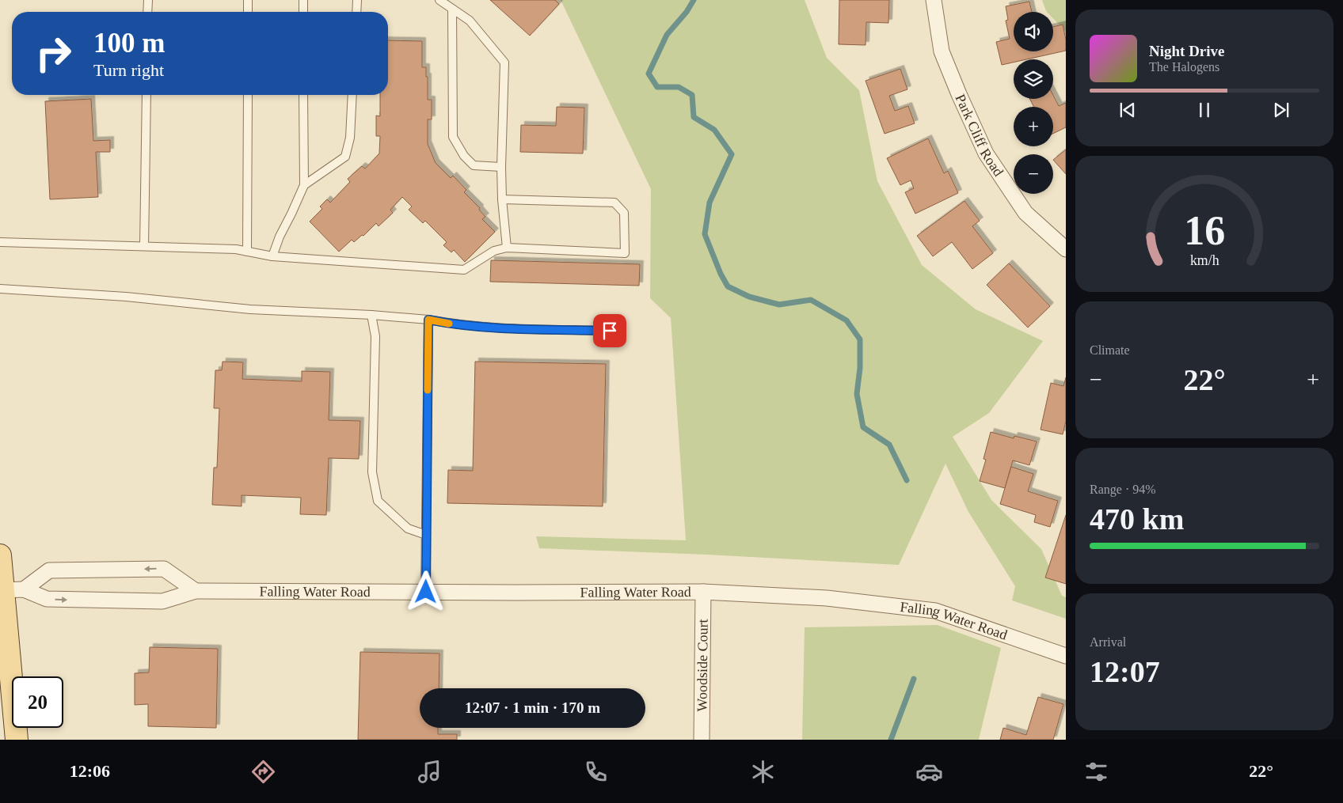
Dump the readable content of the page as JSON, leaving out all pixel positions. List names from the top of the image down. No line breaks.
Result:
{"streets":{"street":["Park Cliff Road","Falling Water Road","Woodside Court"]},"crossings":[["Falling Water Road","Woodside Court"]],"page":{"map_buttons":["+","−"],"turn":["100 m","Turn right"],"song":["Night Drive","The Halogens"],"tile":["Climate",["Range · 94%","470 km"],["Arrival","12:07"]],"heat":["−","22°","+"],"limit":"20","trip":"12:07 · 1 min · 170 m","tabs":["12:06","22°"],"gauge":["16","km/h"]}}
